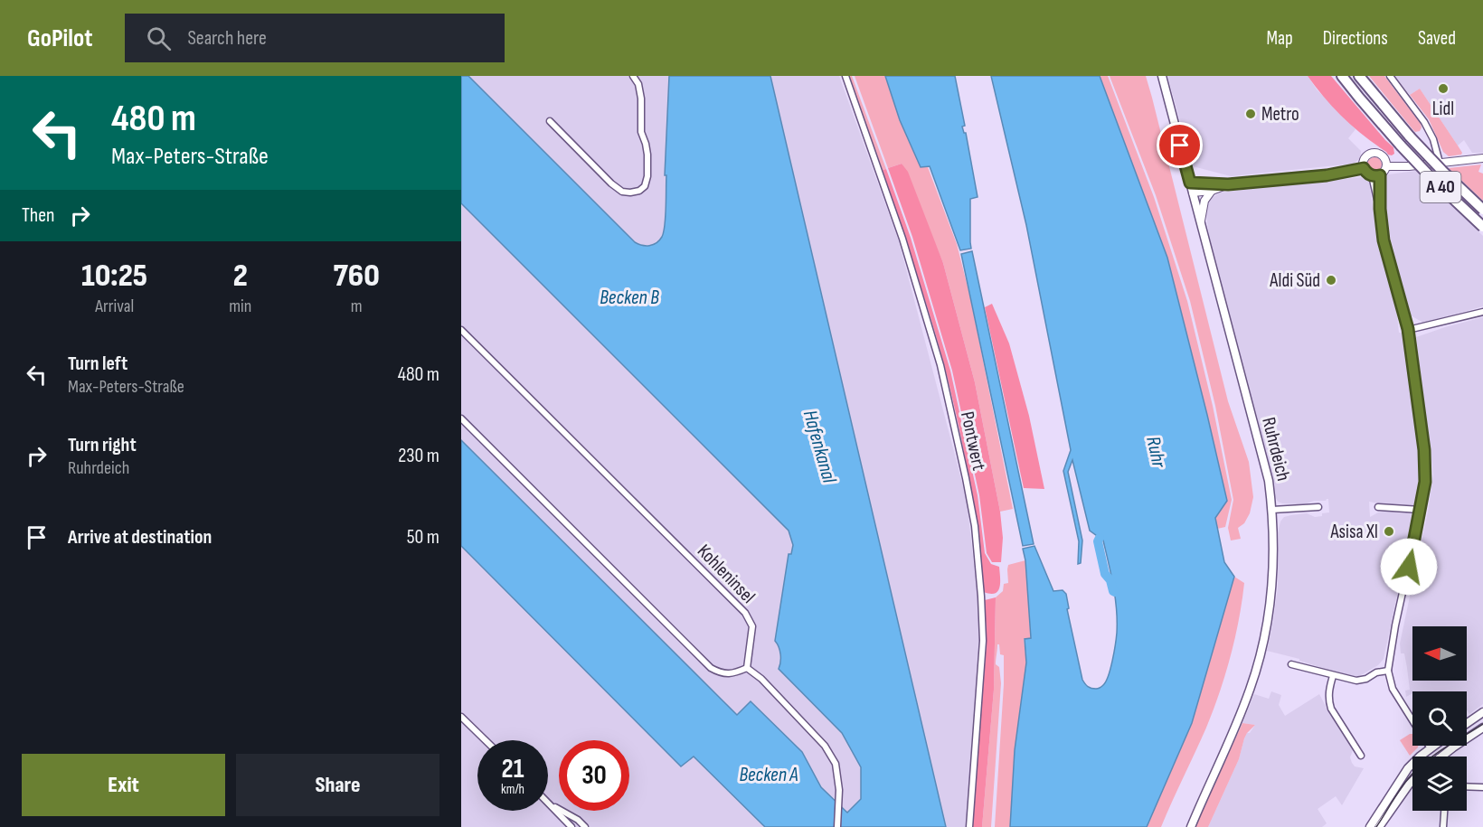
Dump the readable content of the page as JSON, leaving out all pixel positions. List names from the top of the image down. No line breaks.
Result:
{"streets":{"highway":["A 40"],"main road":["Ruhrdeich"],"street":["Pontwert","Kohleninsel"]},"water":["Becken B","Hafenkanal","Ruhr","Becken A"],"places":["Lidl","Metro","Aldi Süd","Asisa XI"],"north":"left","page":{"header":"GoPilot","search":"Search here","nav":["Map","Directions","Saved"],"turn":["480 m","Max-Peters-Straße"],"then":"Then","eta":["10:25","Arrival","2","min","760","m"],"list":[{"name":"Turn left","note":"Max-Peters-Straße","value":"480 m"},{"name":"Turn right","note":"Ruhrdeich","value":"230 m"},{"name":"Arrive at destination","value":"50 m"}],"speed":"21 km/h","limit":"30","buttons":["Exit","Share"]}}
